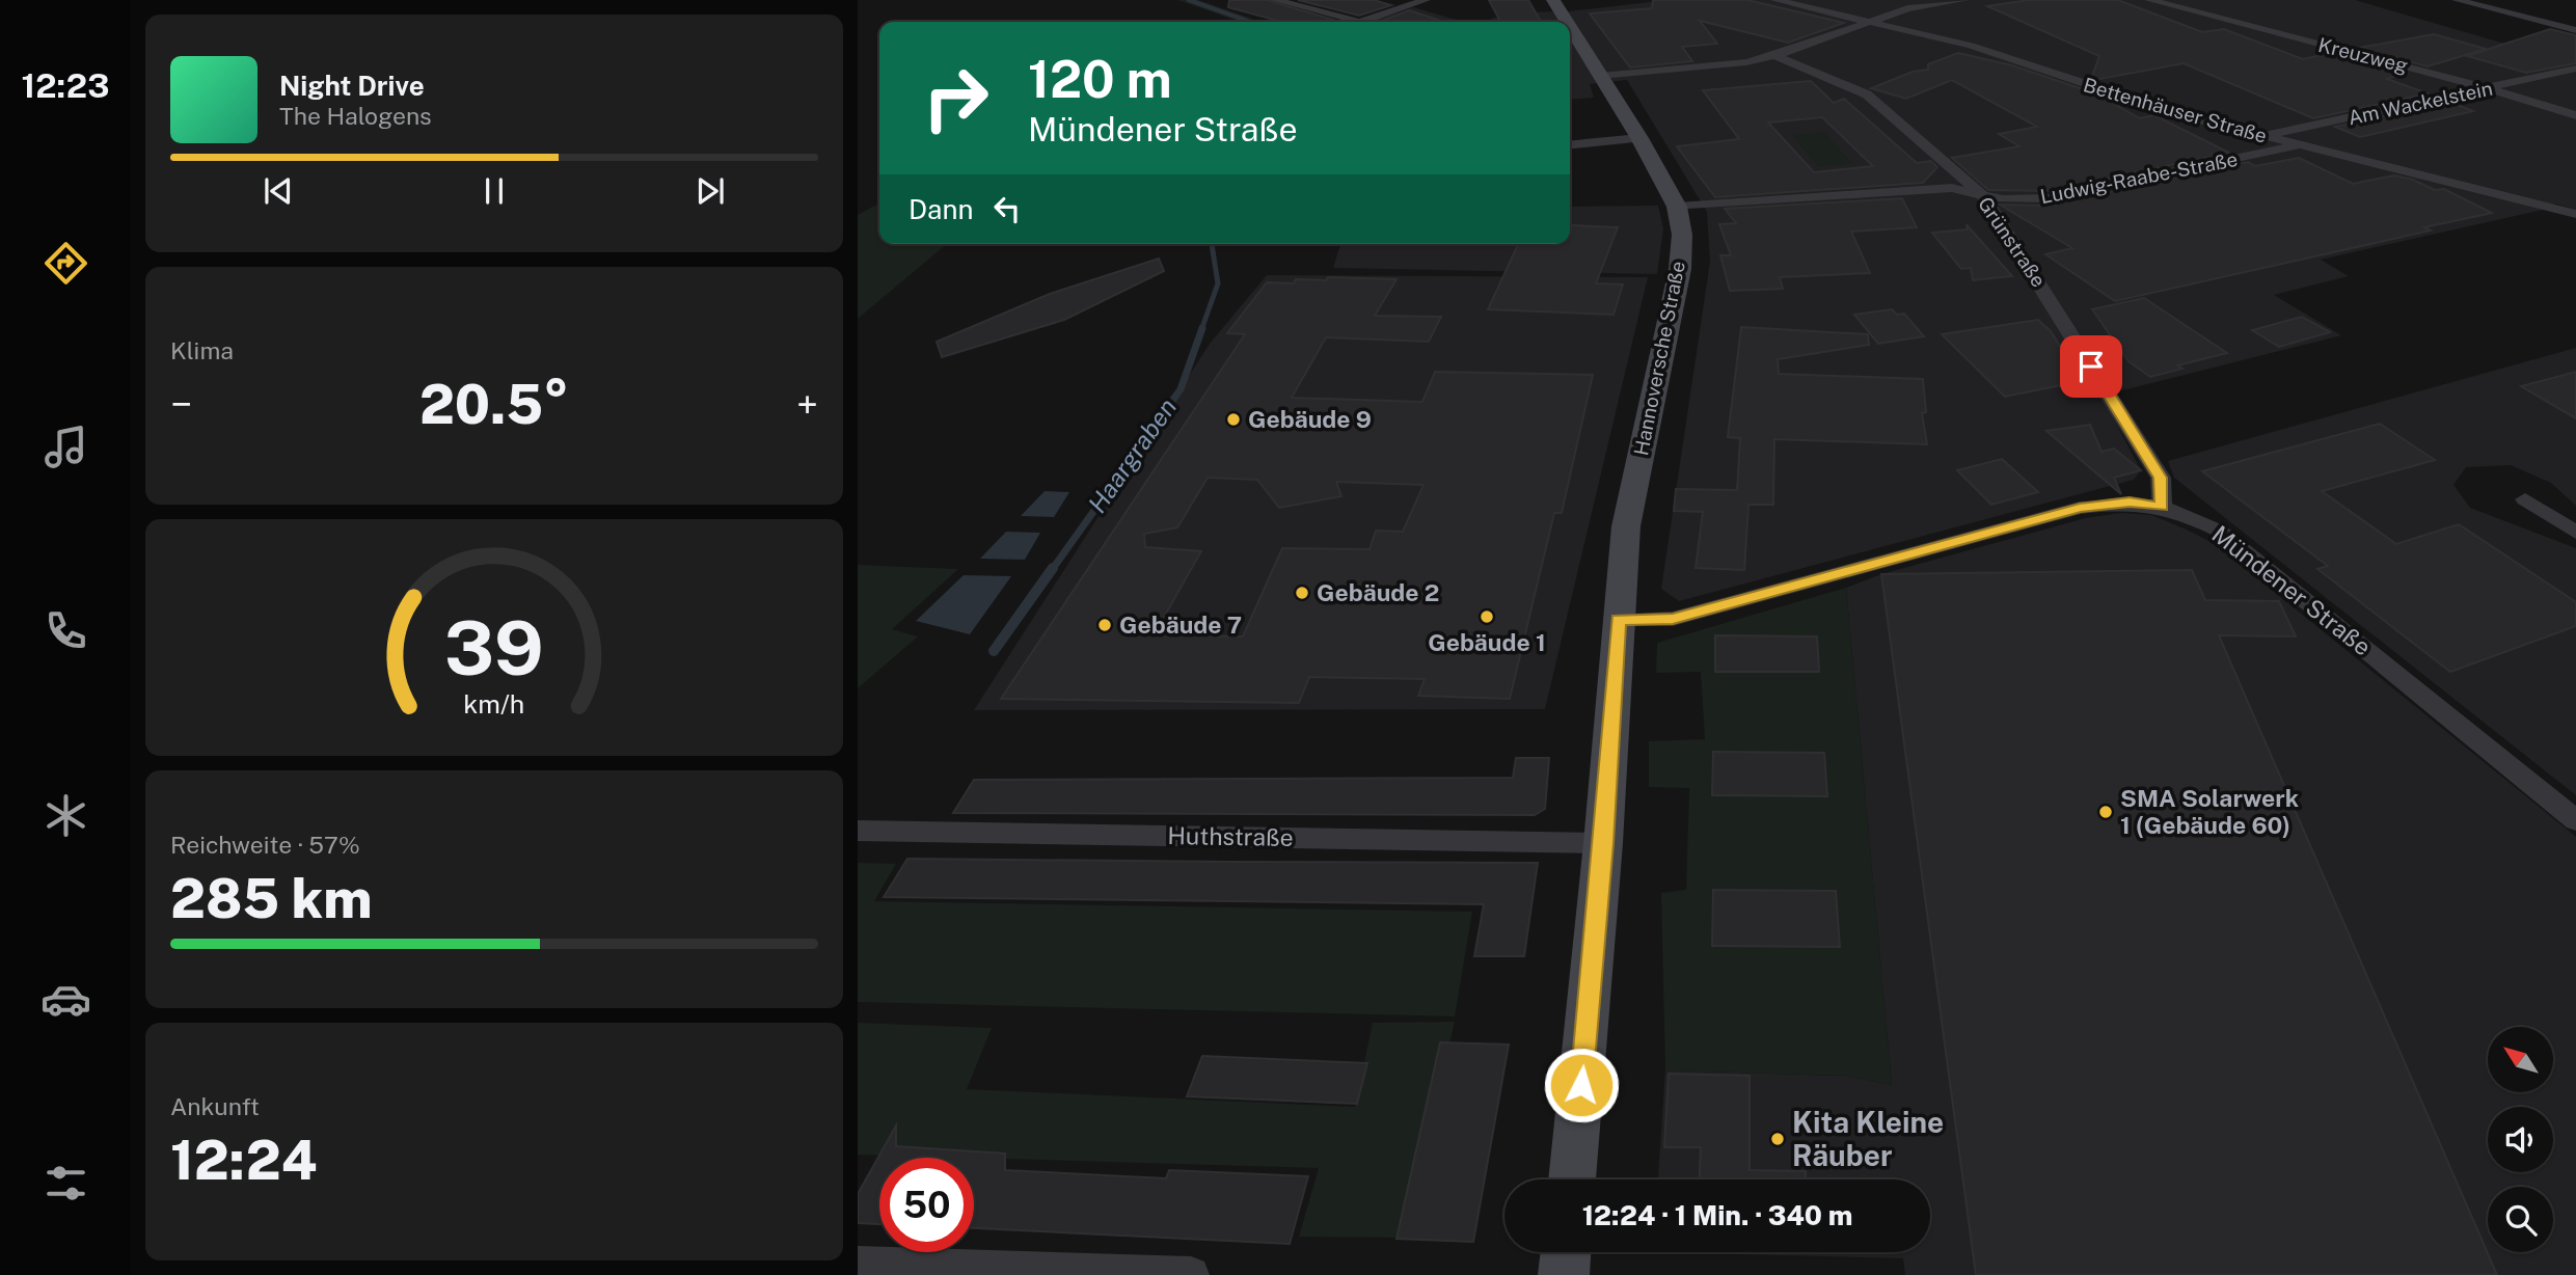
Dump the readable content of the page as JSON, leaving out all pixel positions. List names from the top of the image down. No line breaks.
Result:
{"streets":{"main road":["Hannoversche Straße"],"street":["Kreuzweg","Am Wackelstein","Bettenhäuser Straße","Ludwig-Raabe-Straße","Grünstraße","Mündener Straße","Huthstraße"]},"crossings":[["Kreuzweg","Am Wackelstein"],["Am Wackelstein","Bettenhäuser Straße"],["Bettenhäuser Straße","Ludwig-Raabe-Straße"],["Ludwig-Raabe-Straße","Grünstraße"],["Ludwig-Raabe-Straße","Hannoversche Straße"],["Grünstraße","Mündener Straße"],["Hannoversche Straße","Mündener Straße"],["Hannoversche Straße","Huthstraße"]],"water":["Haargraben"],"places":["Gebäude 9","Gebäude 2","Gebäude 1","Gebäude 7","SMA Solarwerk 1 (Gebäude 60)","Kita Kleine Räuber"],"north":"top left","page":{"tabs":"12:23","turn":["120 m","Mündener Straße"],"song":["Night Drive","The Halogens"],"then":"Dann","tile":["Klima",["Reichweite · 57%","285 km"],["Ankunft","12:24"]],"heat":["−","20.5°","+"],"limit":"50","trip":"12:24 · 1 Min. · 340 m","gauge":["39","km/h"]}}
